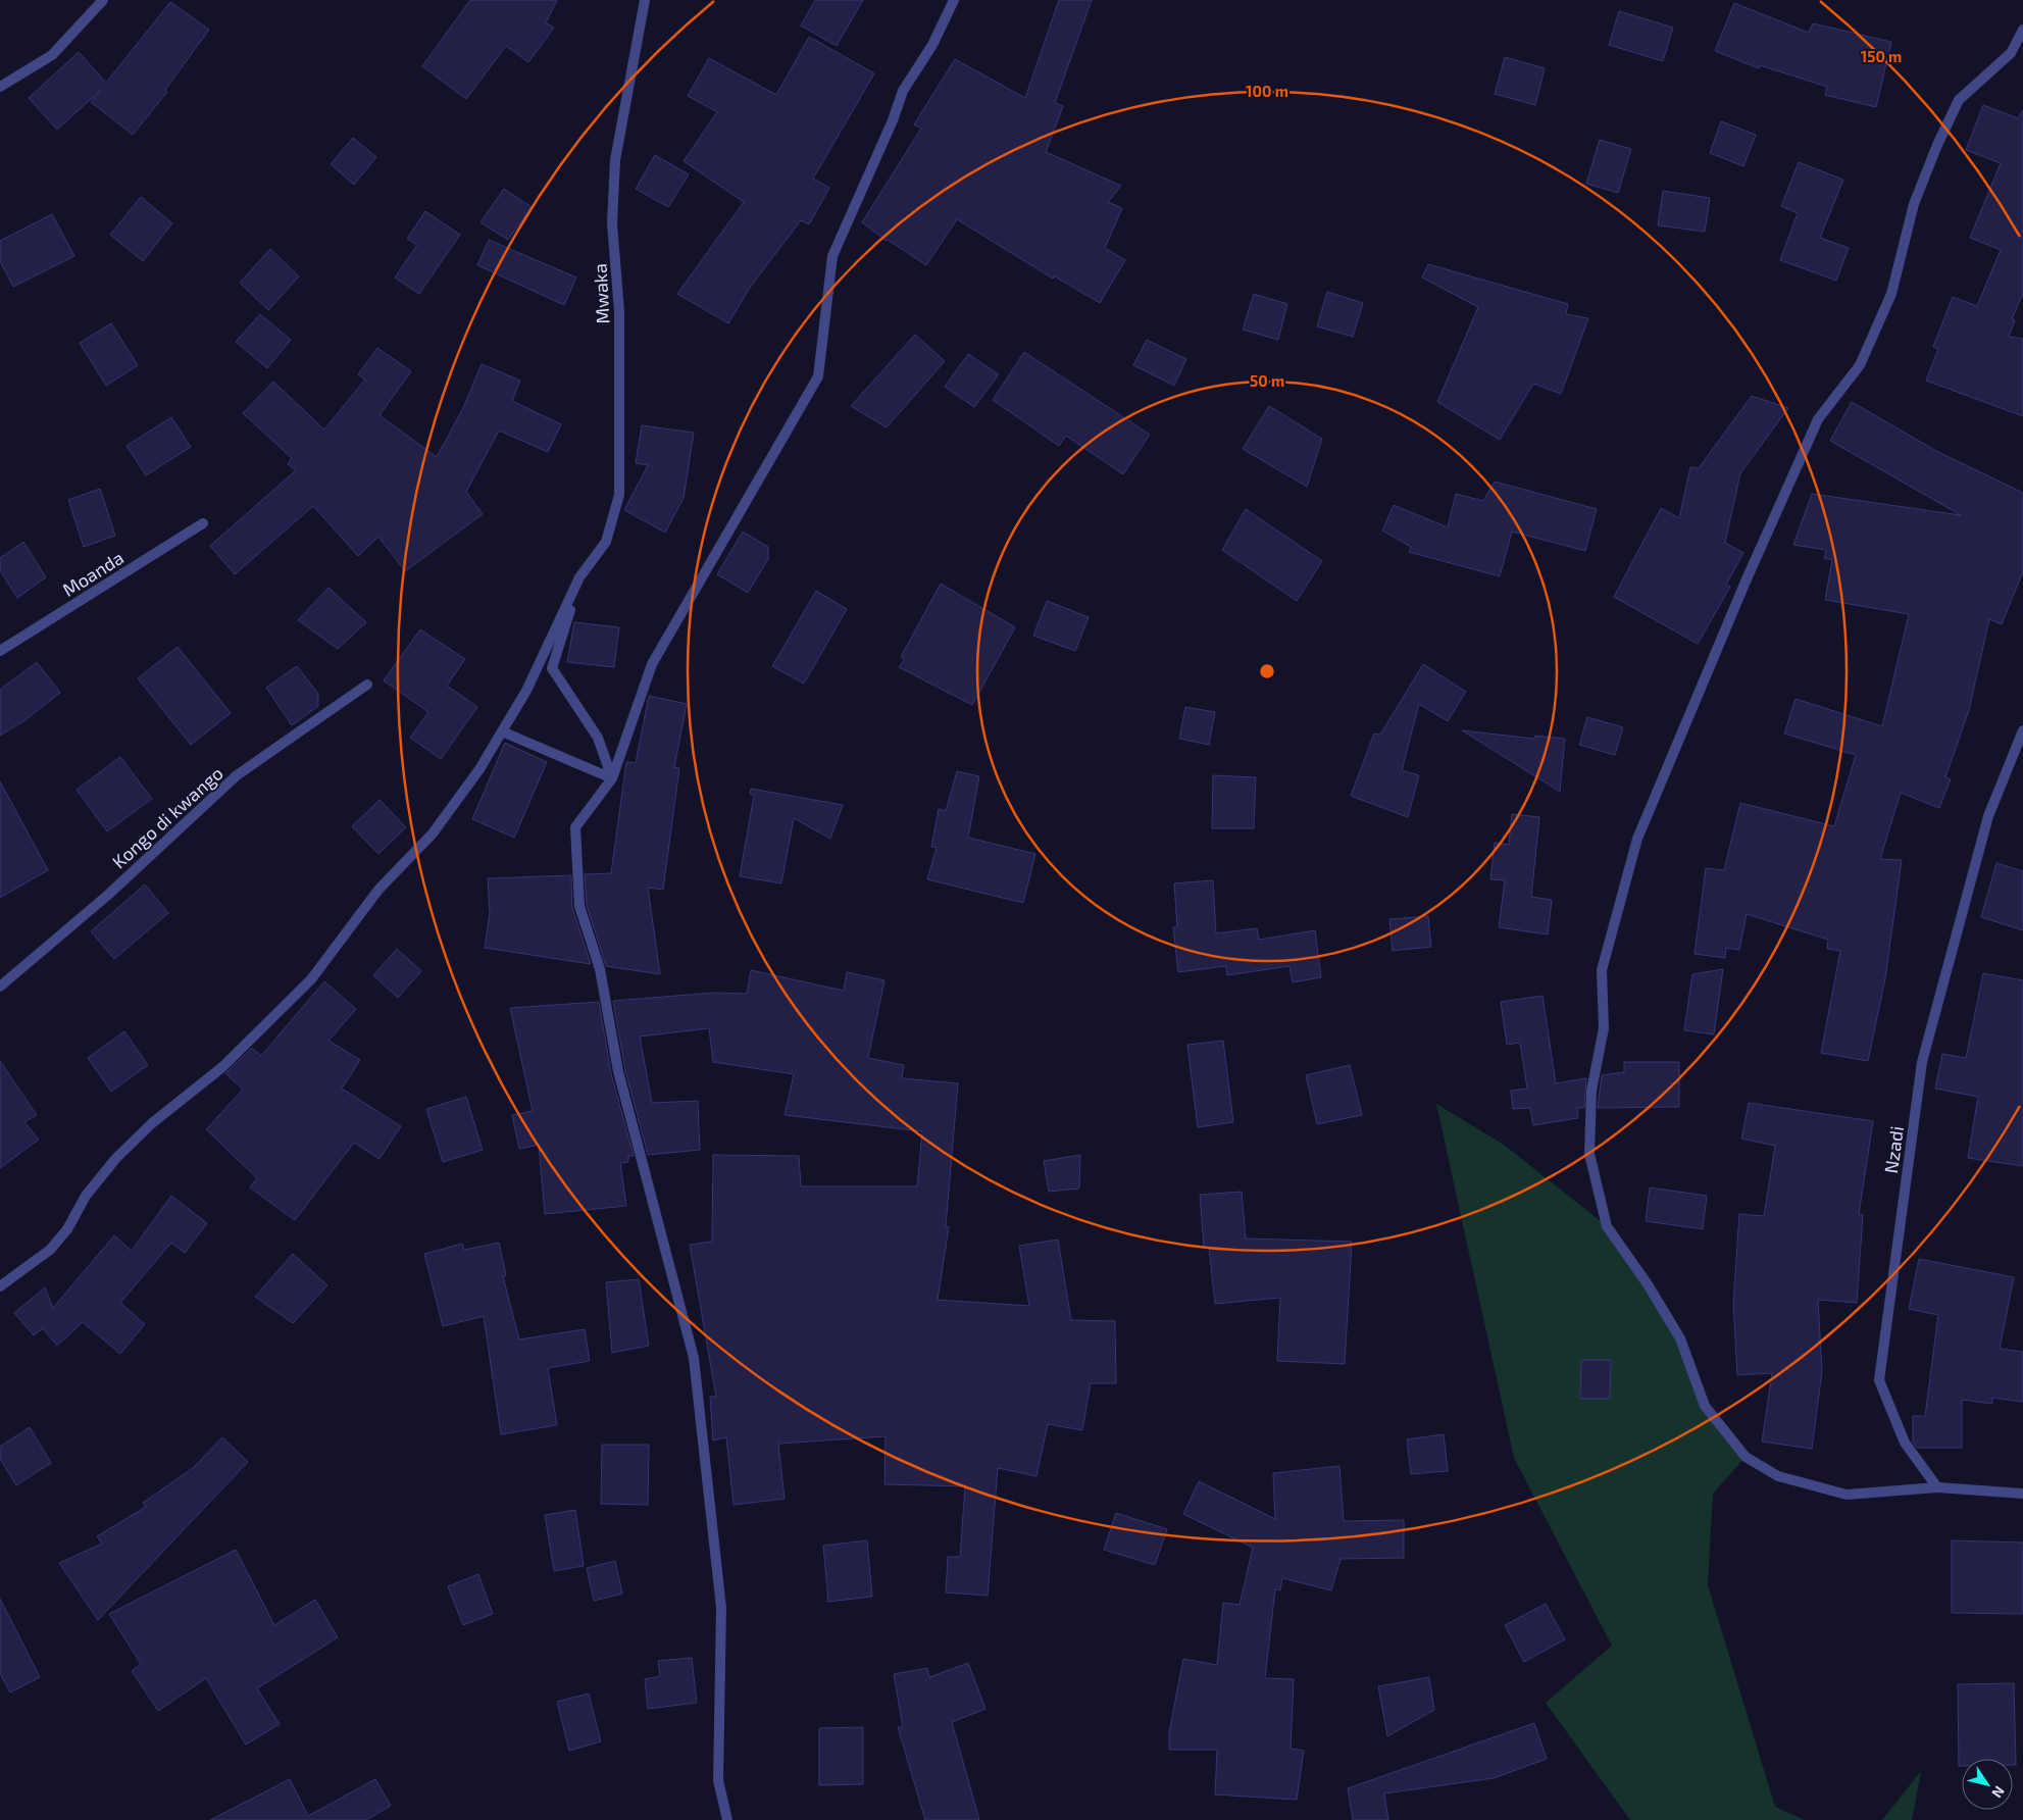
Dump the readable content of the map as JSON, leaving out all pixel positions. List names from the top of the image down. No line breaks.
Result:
{"streets":{"street":["Mwaka","Moanda","Kongo di kwango","Nzadi"]},"north":"bottom right","rings":["150 m","100 m","50 m"]}
